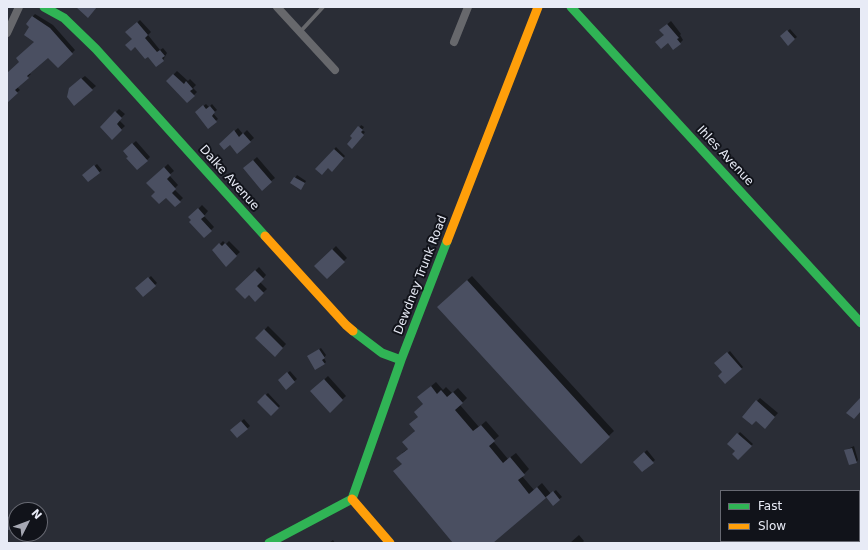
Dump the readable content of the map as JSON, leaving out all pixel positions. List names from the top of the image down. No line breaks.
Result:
{"streets":{"street":["Ihles Avenue","Dalke Avenue","Dewdney Trunk Road"]},"crossings":[["Dalke Avenue","Dewdney Trunk Road"]],"legend":["Fast","Slow"],"north":"top right"}
